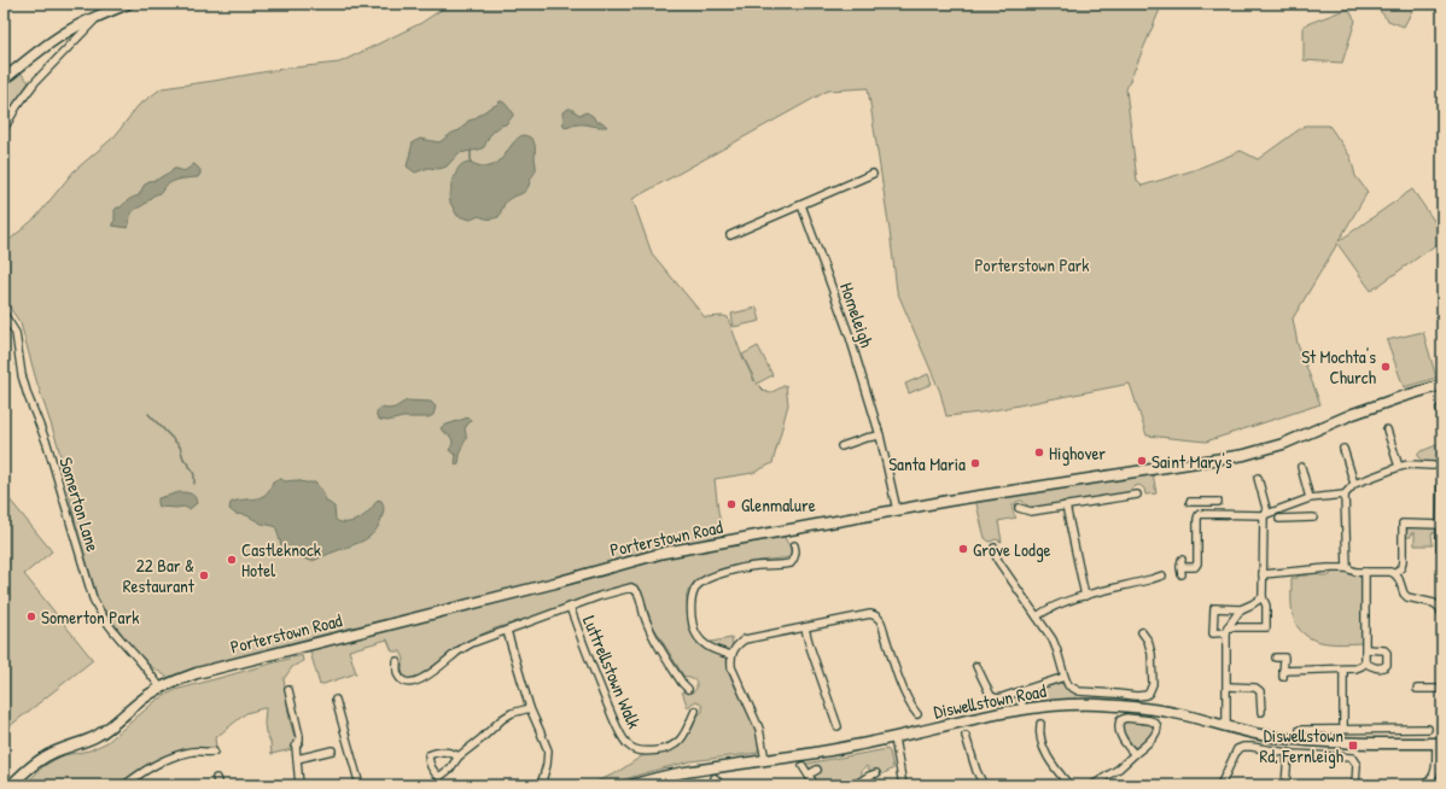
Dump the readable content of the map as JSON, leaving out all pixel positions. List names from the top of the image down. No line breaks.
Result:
{"streets":{"street":["Homeleigh","Somerton Lane","Porterstown Road","Luttrellstown Walk","Diswellstown Road"]},"crossings":[["Homeleigh","Porterstown Road"],["Somerton Lane","Porterstown Road"]],"parks":["Porterstown Park"],"places":{"other":["St Mochta's Church","Highover","Saint Mary's","Santa Maria","Glenmalure","Grove Lodge","Castleknock Hotel","22 Bar & Restaurant","Somerton Park"],"transit":["Diswellstown Rd, Fernleigh"]}}
